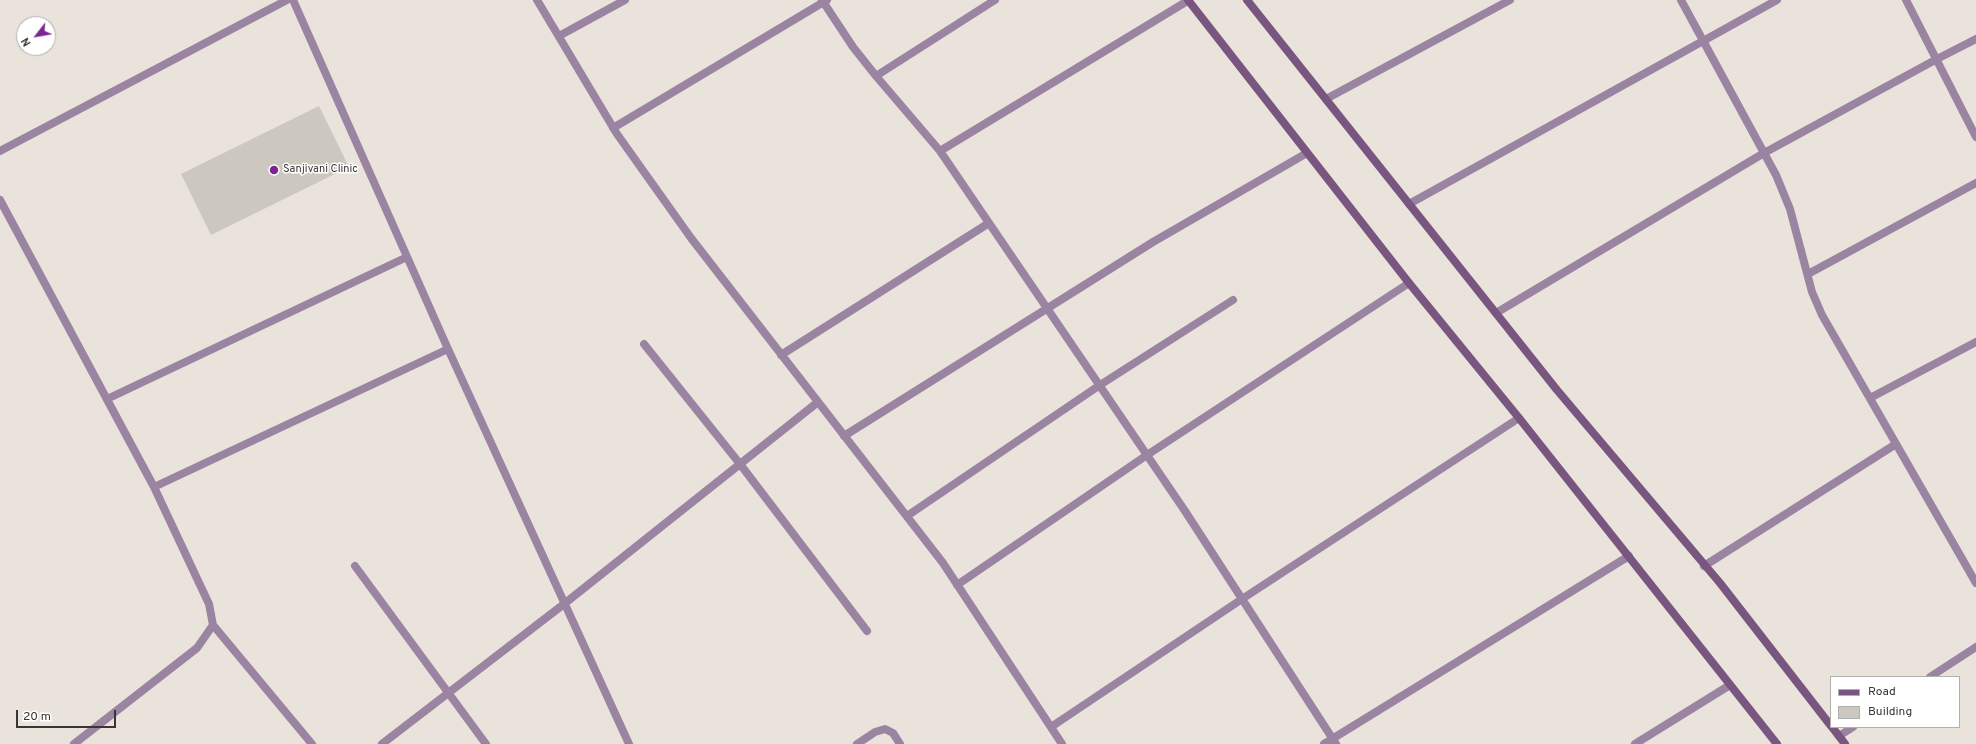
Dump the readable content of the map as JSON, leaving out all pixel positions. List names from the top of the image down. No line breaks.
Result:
{"places":["Sanjivani Clinic"],"legend":["Road","Building"],"scale_bar":"20 m","north":"bottom left"}
